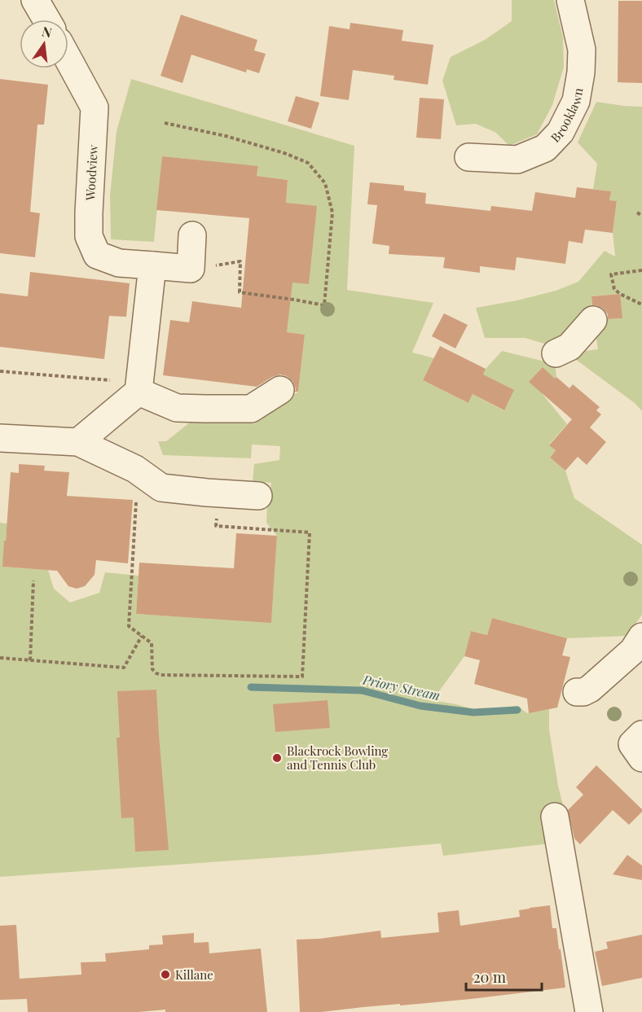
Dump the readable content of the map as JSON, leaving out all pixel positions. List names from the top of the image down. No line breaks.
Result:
{"streets":{"street":["Brooklawn","Woodview"]},"water":["Priory Stream"],"places":["Blackrock Bowling and Tennis Club","Killane"],"scale_bar":"20 m","north":"top"}
